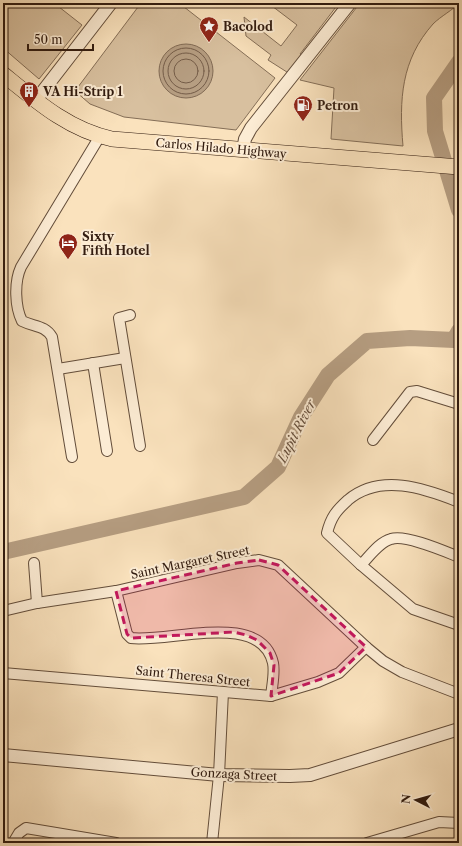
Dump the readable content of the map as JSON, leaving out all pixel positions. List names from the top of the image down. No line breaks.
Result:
{"streets":{"main road":["Carlos Hilado Highway"],"street":["Saint Margaret Street","Saint Theresa Street","Gonzaga Street"]},"crossings":[["Saint Margaret Street","Saint Theresa Street"]],"water":["Lupit River"],"places":{"place":["Bacolod"],"building":["VA Hi-Strip 1"],"fuel station":["Petron"],"hotel":["Sixty Fifth Hotel"]},"scale_bar":"50 m","north":"left"}
